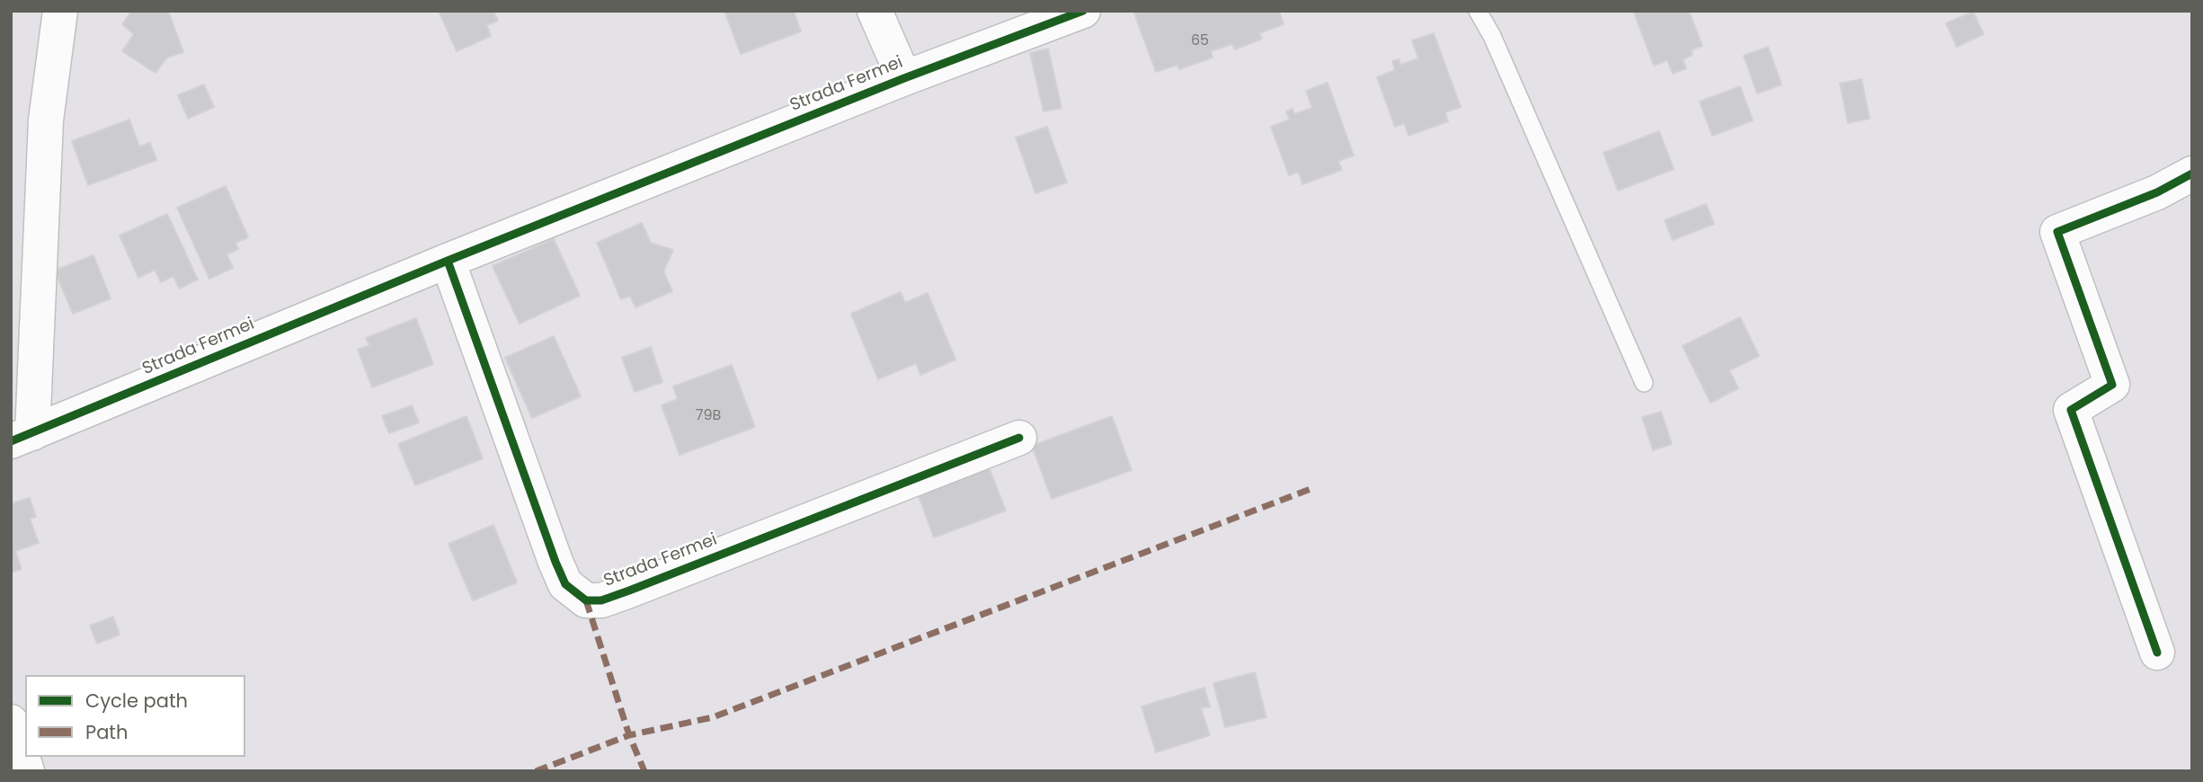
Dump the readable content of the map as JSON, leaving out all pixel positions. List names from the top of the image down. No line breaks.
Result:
{"streets":{"street":["Strada Fermei"]},"house_numbers":["65","79B"],"legend":["Cycle path","Path"]}
